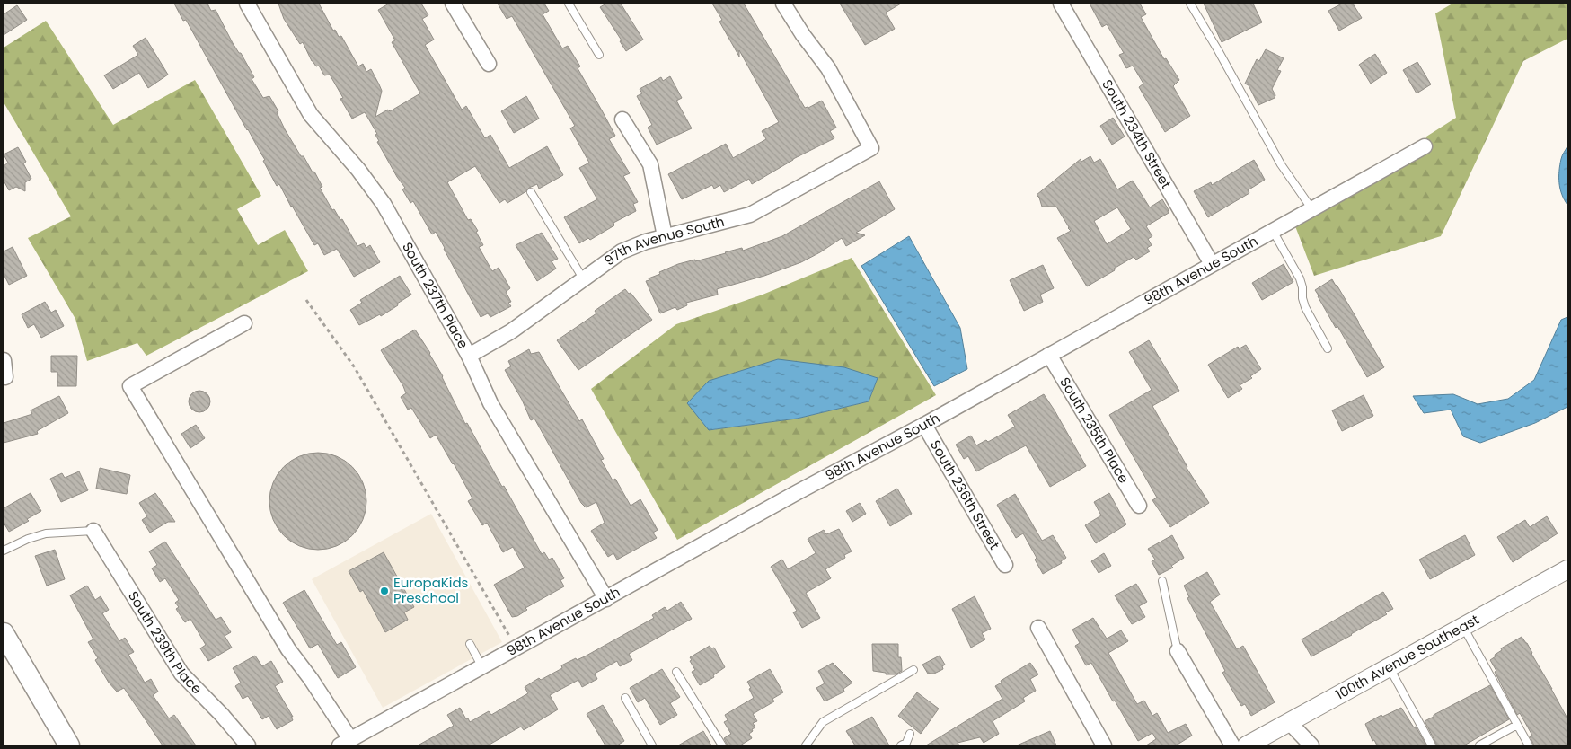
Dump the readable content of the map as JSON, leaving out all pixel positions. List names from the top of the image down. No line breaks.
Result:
{"streets":{"street":["South 234th Street","97th Avenue South","98th Avenue South","South 237th Place","South 235th Place","South 236th Street","South 239th Place","100th Avenue Southeast"]},"crossings":[["South 234th Street","98th Avenue South"],["97th Avenue South","South 237th Place"],["98th Avenue South","South 237th Place"],["98th Avenue South","South 235th Place"],["98th Avenue South","South 236th Street"]],"places":["EuropaKids Preschool"]}
